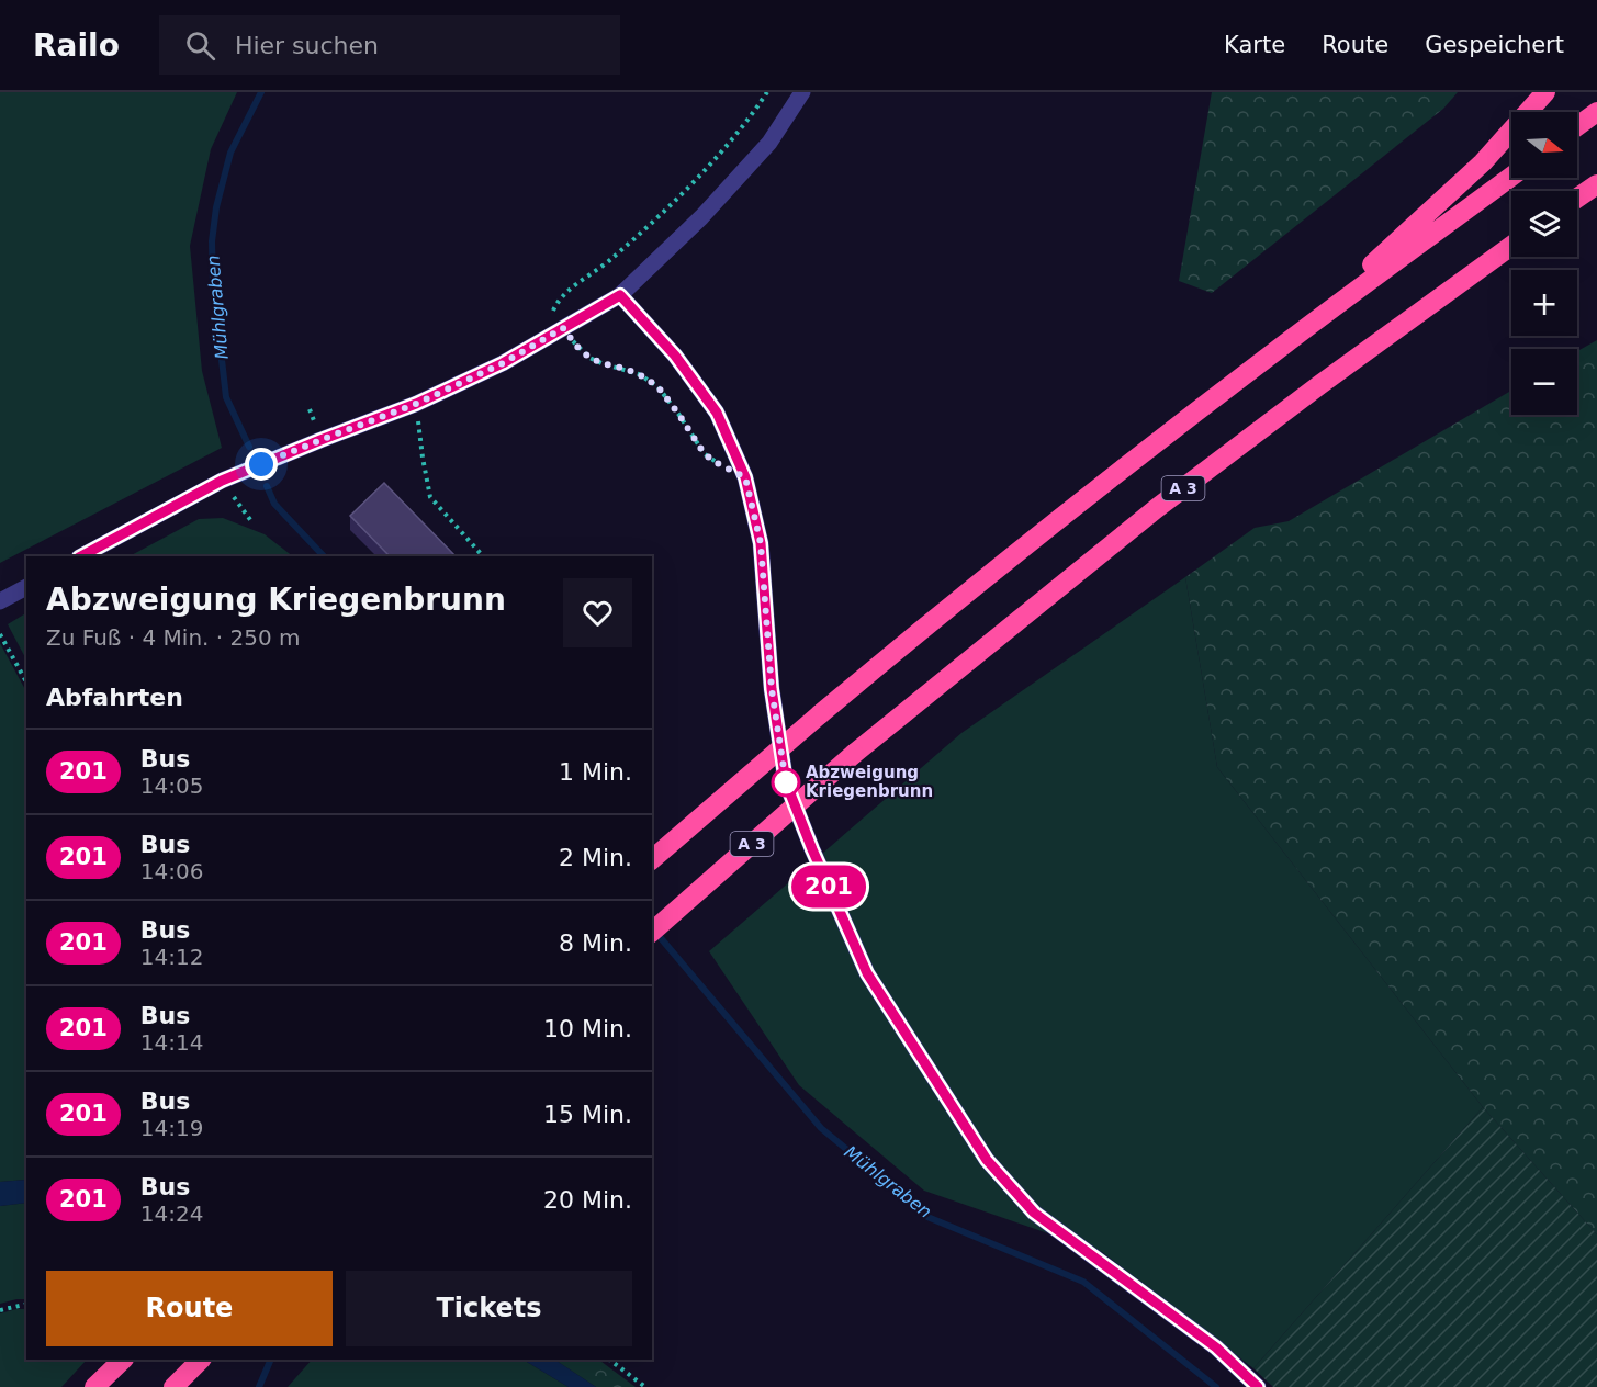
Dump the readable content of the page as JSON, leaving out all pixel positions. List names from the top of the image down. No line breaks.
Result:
{"streets":{"highway":["A 3"]},"water":["Mühlgraben"],"places":["Abzweigung Kriegenbrunn"],"lines":["bus line 201"],"north":"right","page":{"header":"Railo","search":"Hier suchen","nav":["Karte","Route","Gespeichert"],"on_map":"201","map_buttons":["+","−"],"heading":[["Abzweigung Kriegenbrunn","Zu Fuß · 4 Min. · 250 m"],"Abfahrten"],"list":[{"mark":"201","name":"Bus","note":"14:05","value":"1 Min."},{"mark":"201","name":"Bus","note":"14:06","value":"2 Min."},{"mark":"201","name":"Bus","note":"14:12","value":"8 Min."},{"mark":"201","name":"Bus","note":"14:14","value":"10 Min."},{"mark":"201","name":"Bus","note":"14:19","value":"15 Min."},{"mark":"201","name":"Bus","note":"14:24","value":"20 Min."}],"buttons":["Route","Tickets"]}}
